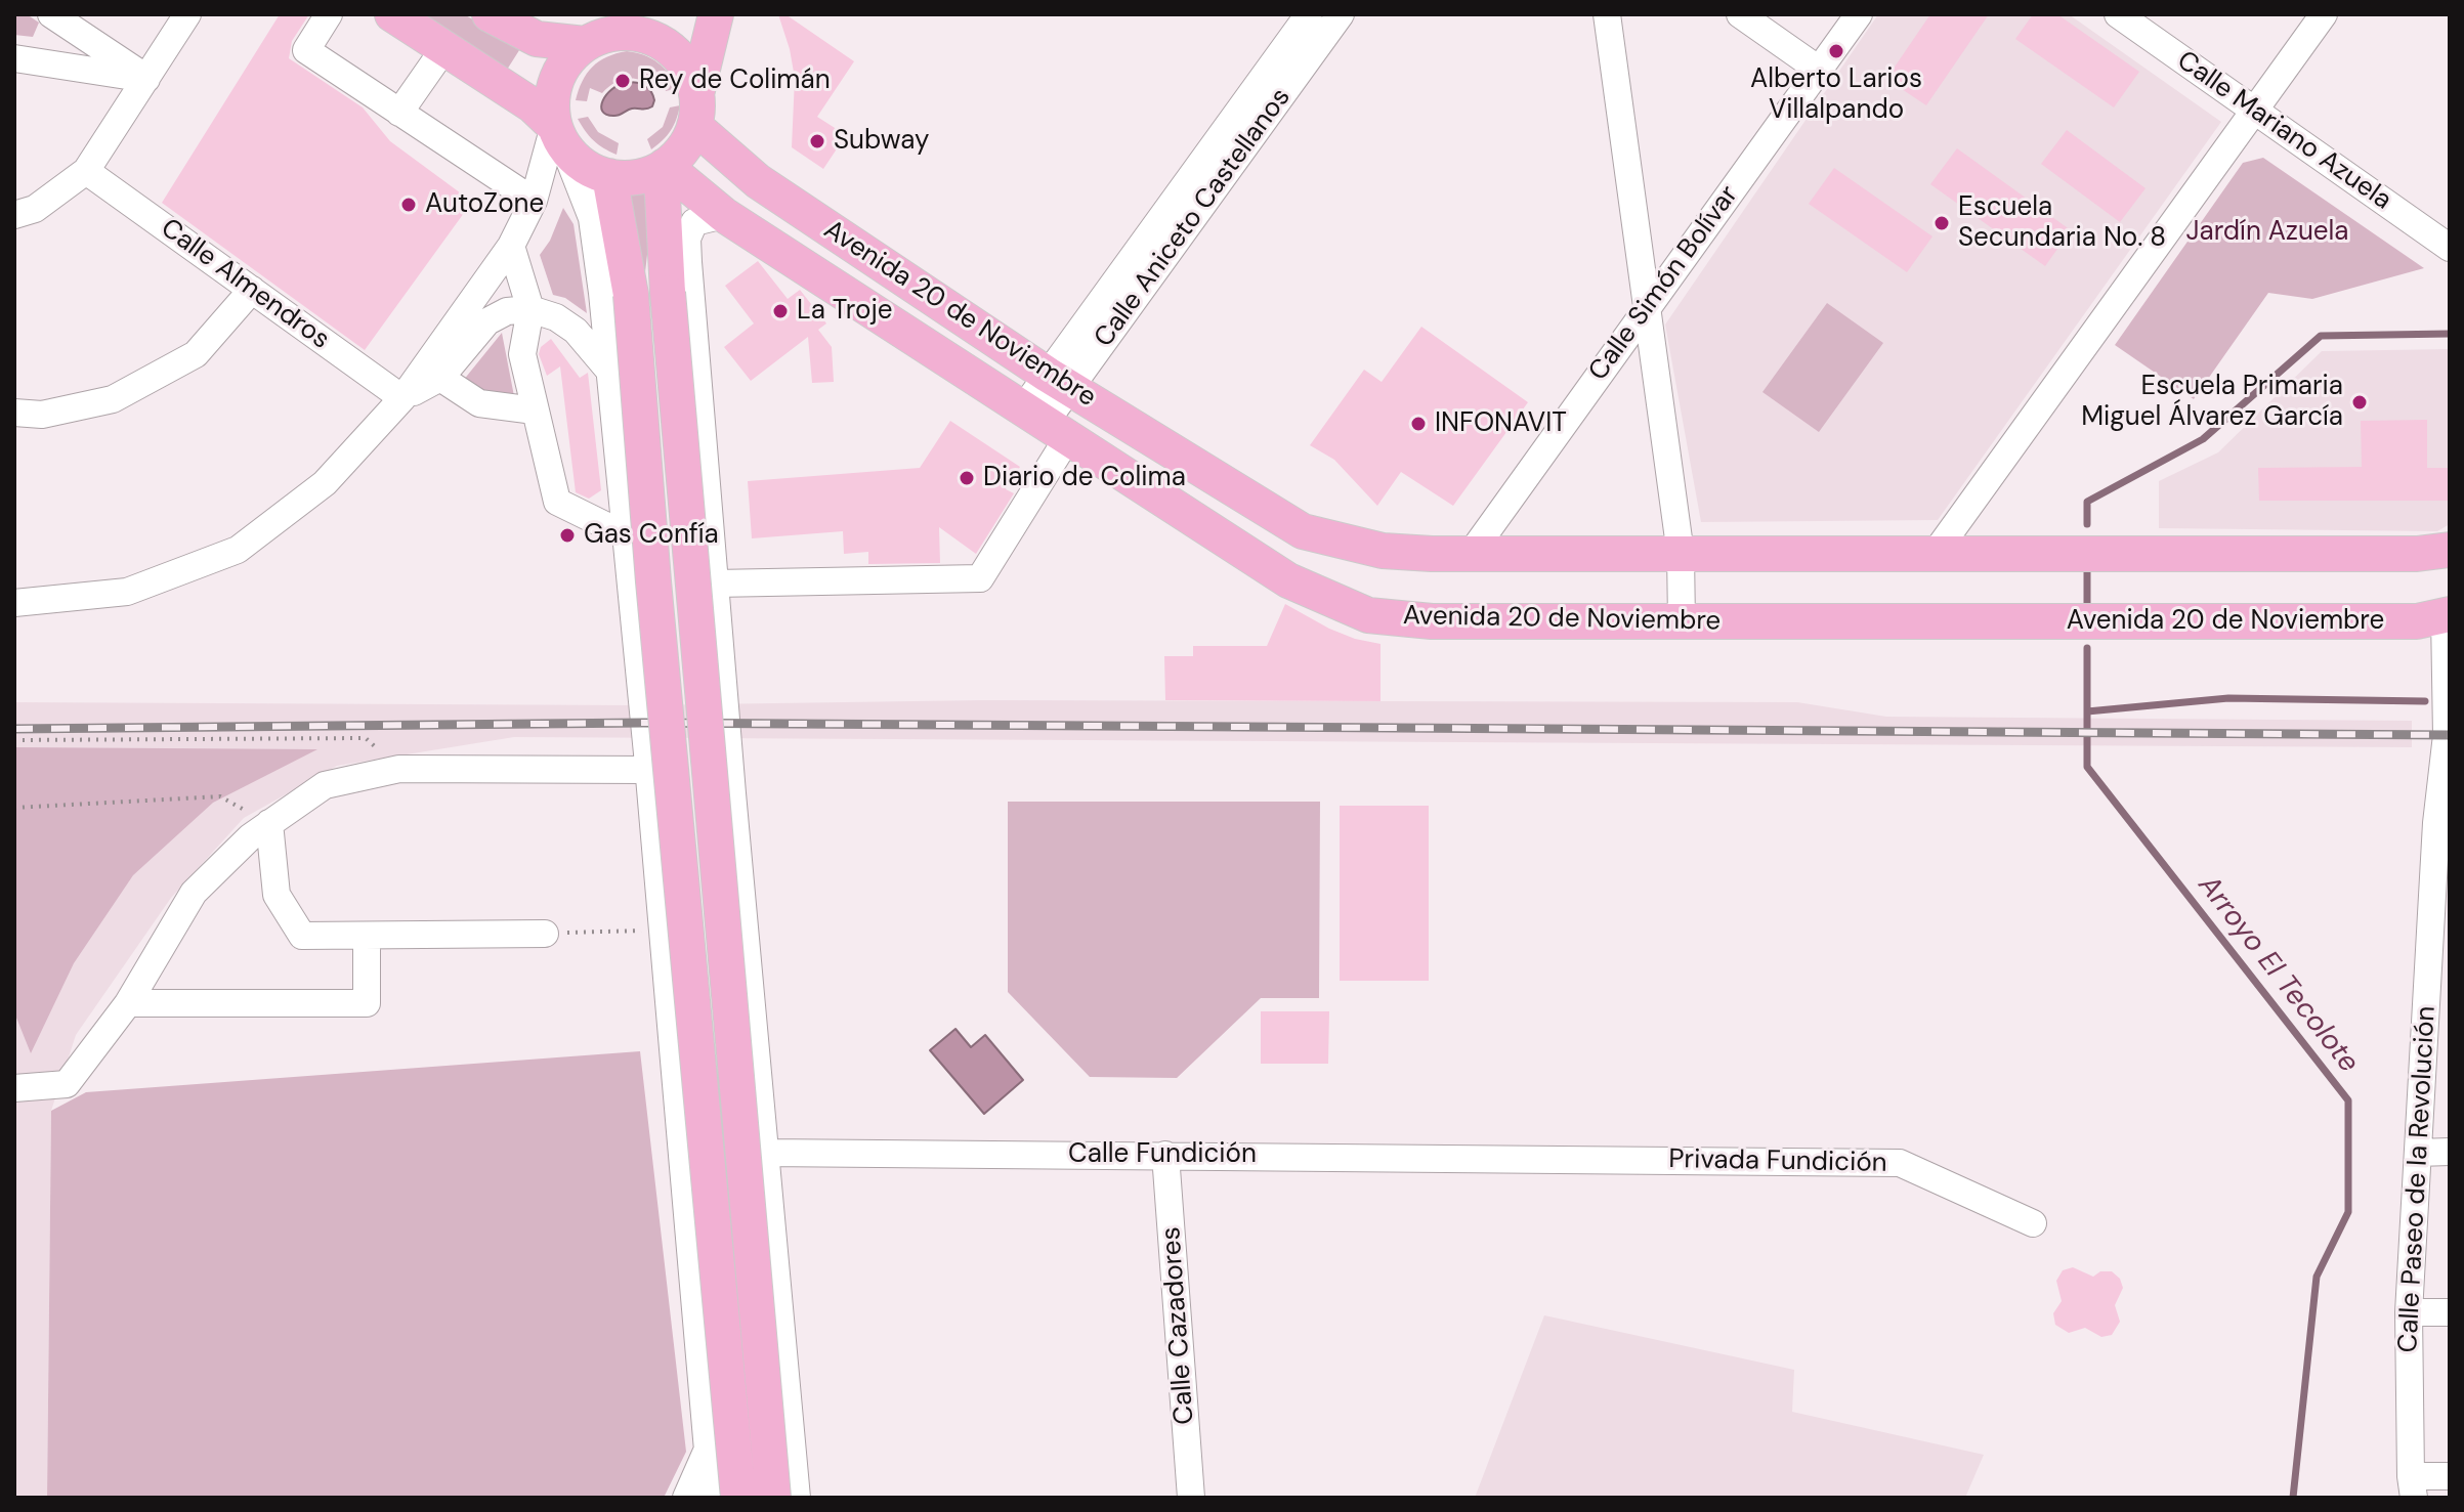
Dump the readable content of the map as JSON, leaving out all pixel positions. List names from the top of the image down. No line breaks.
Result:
{"streets":{"main road":["Avenida 20 de Noviembre"],"street":["Calle Mariano Azuela","Calle Aniceto Castellanos","Calle Simón Bolívar","Calle Almendros","Calle Fundición","Privada Fundición","Calle Paseo de la Revolución","Calle Cazadores"]},"crossings":[["Calle Aniceto Castellanos","Avenida 20 de Noviembre"],["Calle Simón Bolívar","Avenida 20 de Noviembre"],["Avenida 20 de Noviembre","Calle Paseo de la Revolución"],["Calle Fundición","Privada Fundición"],["Calle Fundición","Calle Cazadores"]],"water":["Arroyo El Tecolote"],"parks":["Jardín Azuela"],"places":["Alberto Larios Villalpando","Rey de Colimán","Subway","AutoZone","Escuela Secundaria No. 8","La Troje","Escuela Primaria Miguel Álvarez García","INFONAVIT","Diario de Colima","Gas Confía"]}
